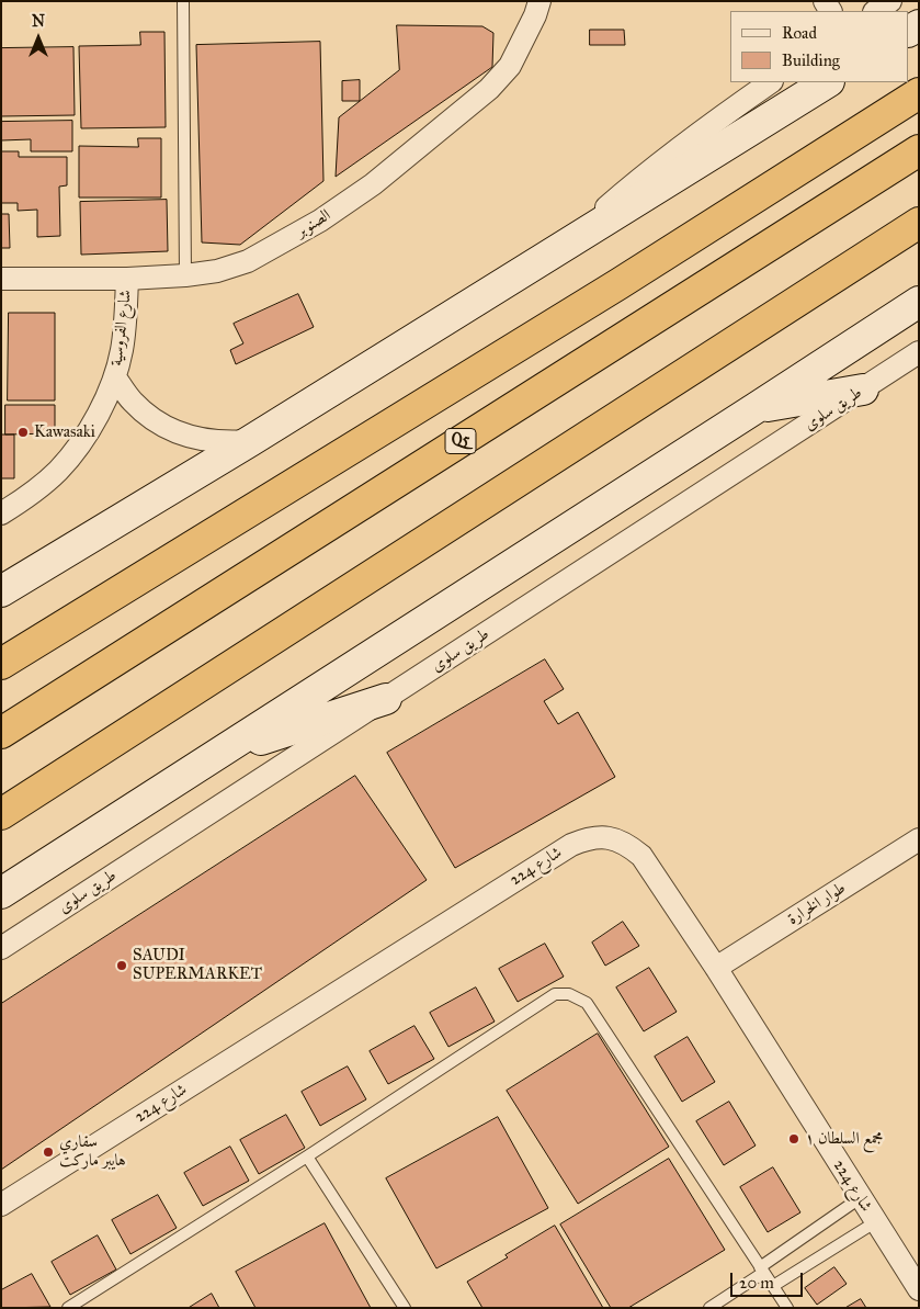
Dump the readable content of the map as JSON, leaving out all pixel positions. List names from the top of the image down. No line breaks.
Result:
{"streets":{"highway":["Q5"],"street":["الصنوبر","شارع الفروسية","طريق سلوى","شارع 224","طوار الخرارة"]},"crossings":[["الصنوبر","شارع الفروسية"],["شارع 224","طوار الخرارة"]],"places":["Kawasaki","SAUDI SUPERMARKET","مجمع السلطان ١","سفاري هايبر ماركت"],"legend":["Road","Building"],"scale_bar":"20 m","north":"top"}
